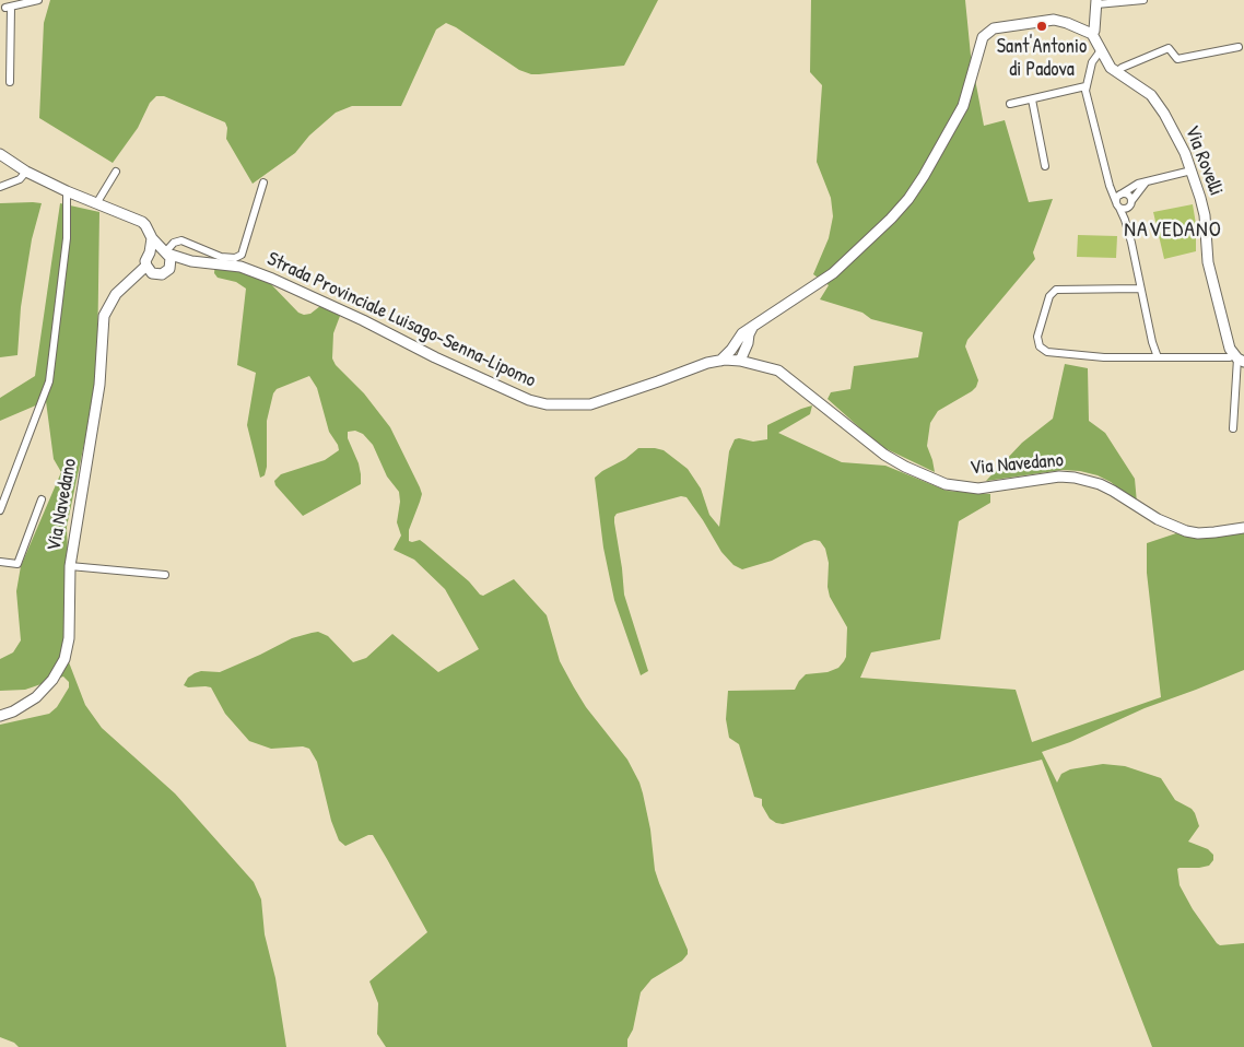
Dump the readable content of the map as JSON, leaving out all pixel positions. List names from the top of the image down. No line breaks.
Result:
{"streets":{"street":["Via Rovelli","Strada Provinciale Luisago-Senna-Lipomo","Via Navedano"]},"crossings":[["Strada Provinciale Luisago-Senna-Lipomo","Via Navedano"]],"districts":["NAVEDANO"],"places":["Sant'Antonio di Padova"]}
